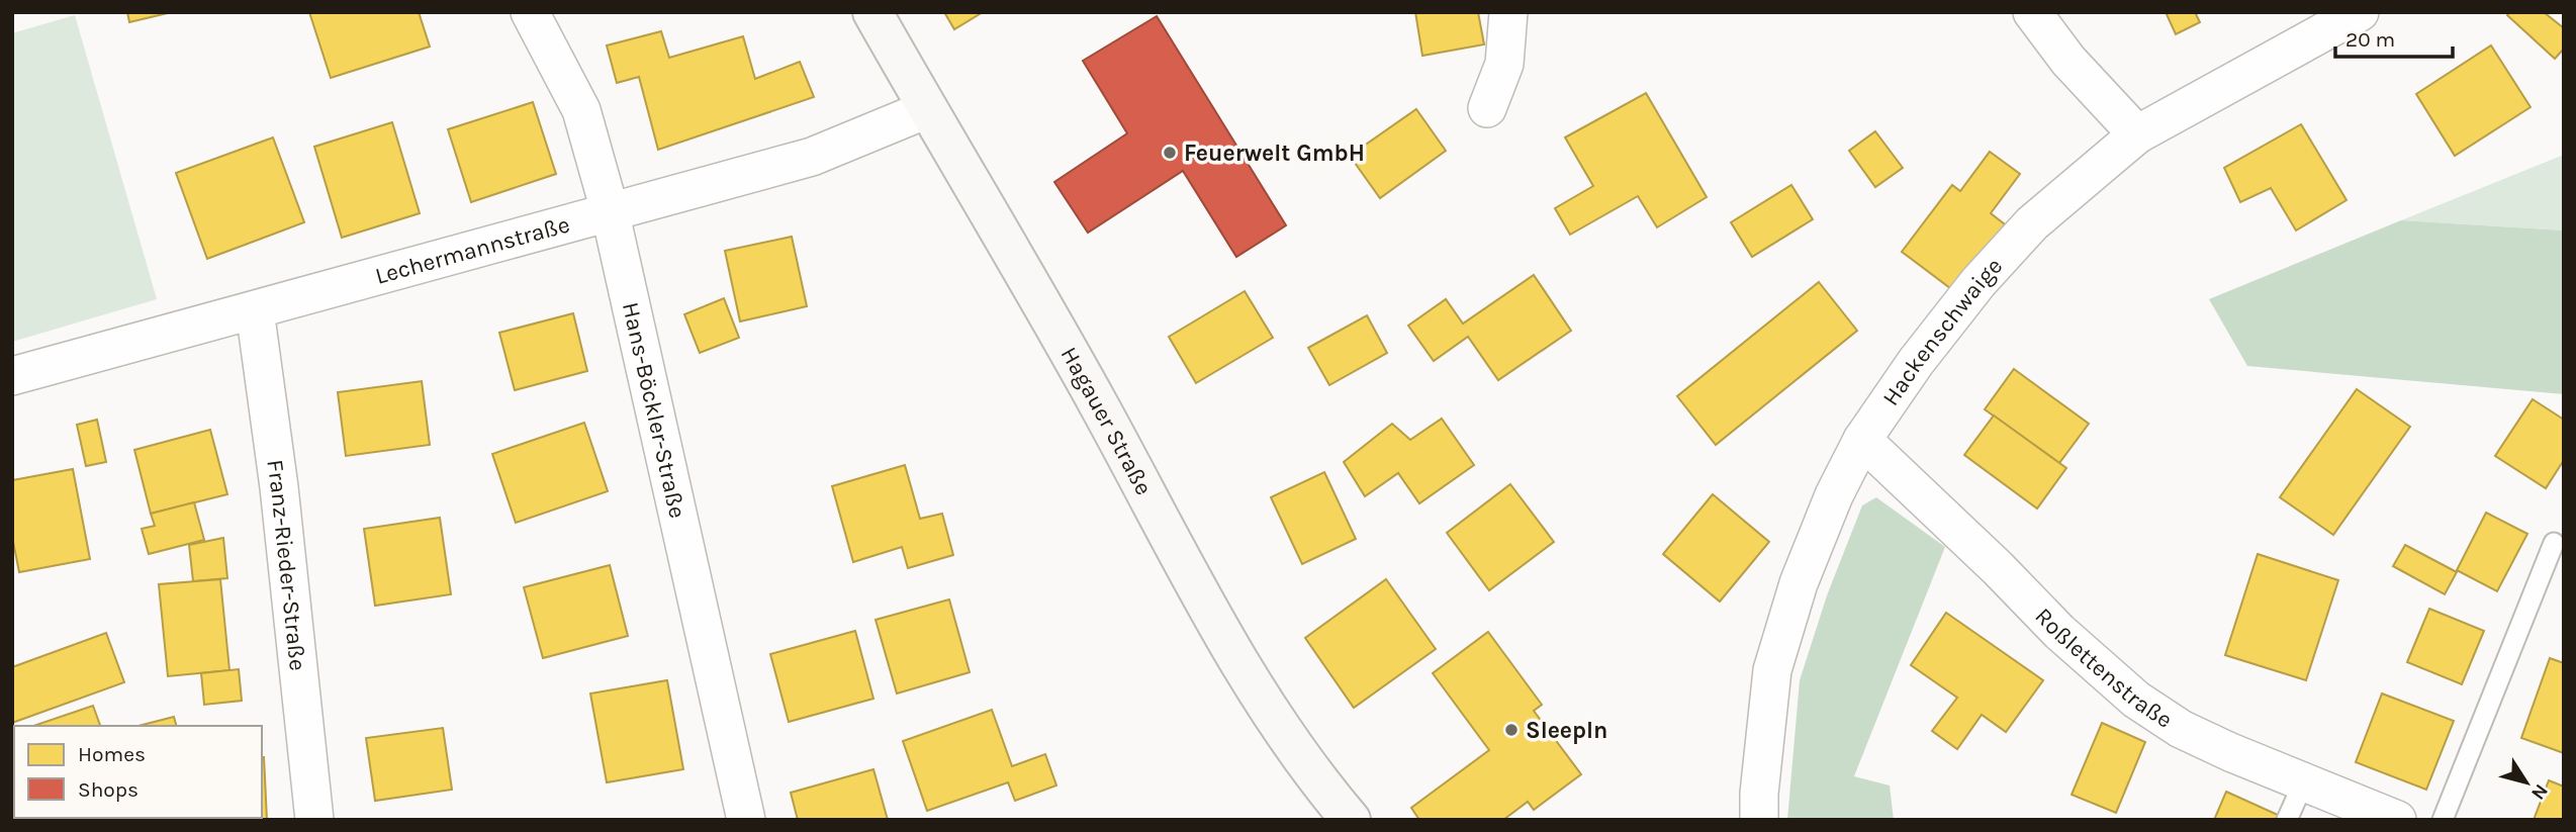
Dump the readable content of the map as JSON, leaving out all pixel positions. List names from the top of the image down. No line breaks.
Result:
{"streets":{"street":["Lechermannstraße","Hackenschwaige","Hans-Böckler-Straße","Hagauer Straße","Franz-Rieder-Straße","Roßlettenstraße"]},"crossings":[["Lechermannstraße","Hans-Böckler-Straße"],["Lechermannstraße","Hagauer Straße"],["Lechermannstraße","Franz-Rieder-Straße"],["Hackenschwaige","Roßlettenstraße"]],"places":["Feuerwelt GmbH","SleepIn"],"legend":["Homes","Shops"],"scale_bar":"20 m","north":"bottom right"}
